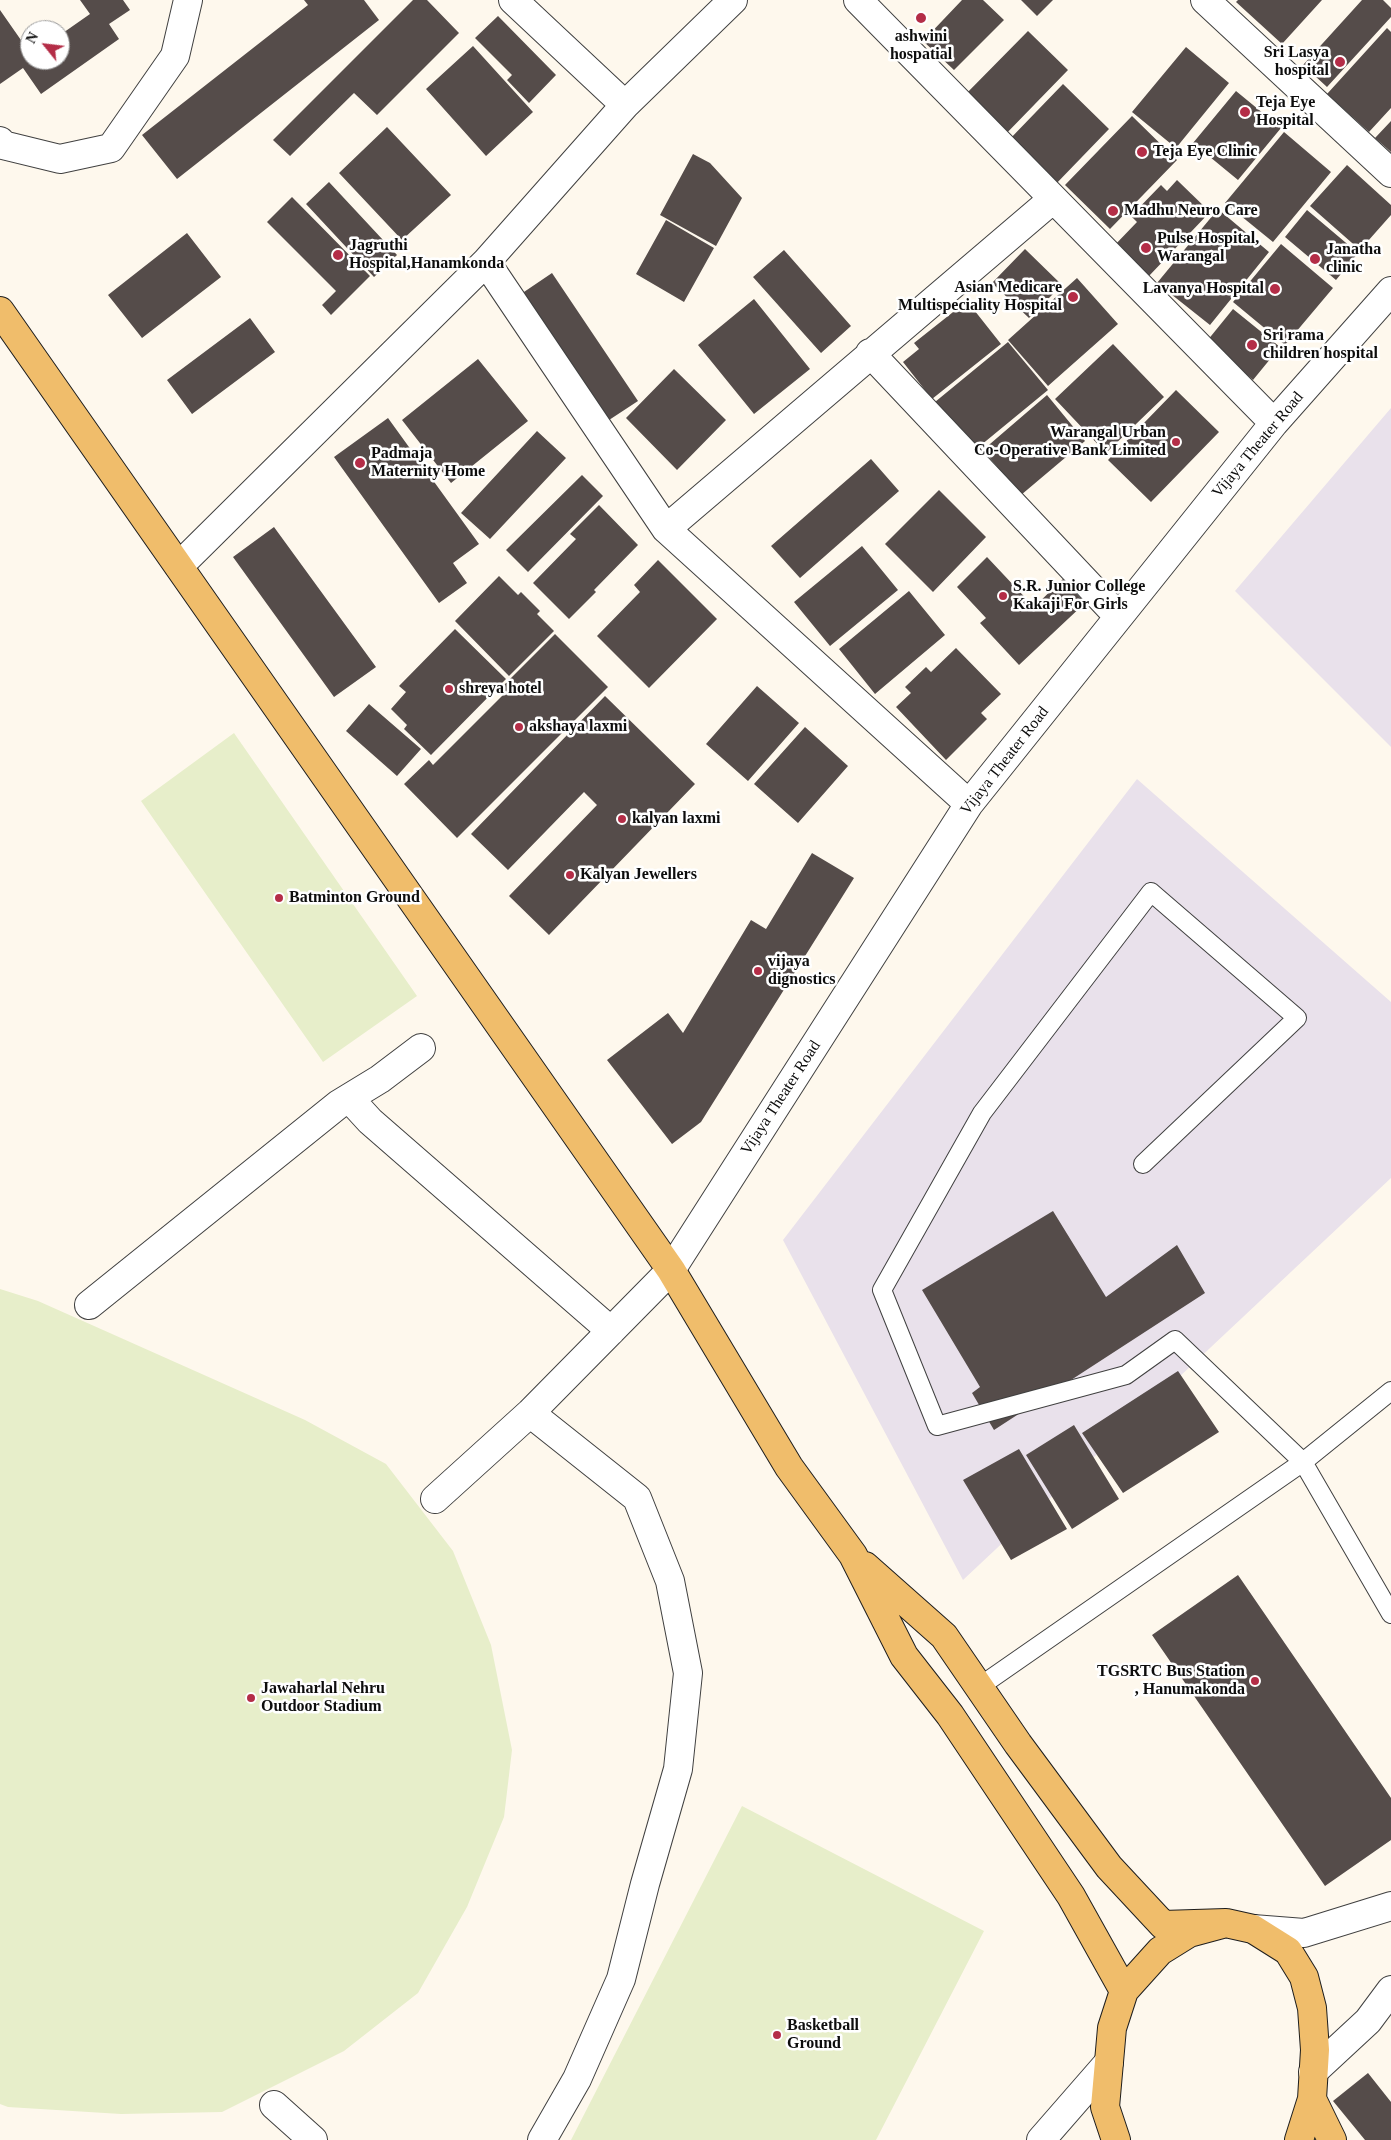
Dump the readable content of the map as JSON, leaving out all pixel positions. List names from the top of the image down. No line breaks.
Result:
{"streets":{"street":["Vijaya Theater Road"]},"places":["ashwini hospatial","Sri Lasya hospital","Teja Eye Hospital","Teja Eye Clinic","Madhu Neuro Care","Pulse Hospital, Warangal","Jagruthi Hospital,Hanamkonda","Janatha clinic","Lavanya Hospital","Asian Medicare Multispeciality Hospital","Sri rama children hospital","Warangal Urban Co-Operative Bank Limited","Padmaja Maternity Home","S.R. Junior College Kakaji For Girls","shreya hotel","akshaya laxmi","kalyan laxmi","Kalyan Jewellers","Batminton Ground","vijaya dignostics","TGSRTC Bus Station , Hanumakonda","Jawaharlal Nehru Outdoor Stadium","Basketball Ground"],"north":"top left"}
